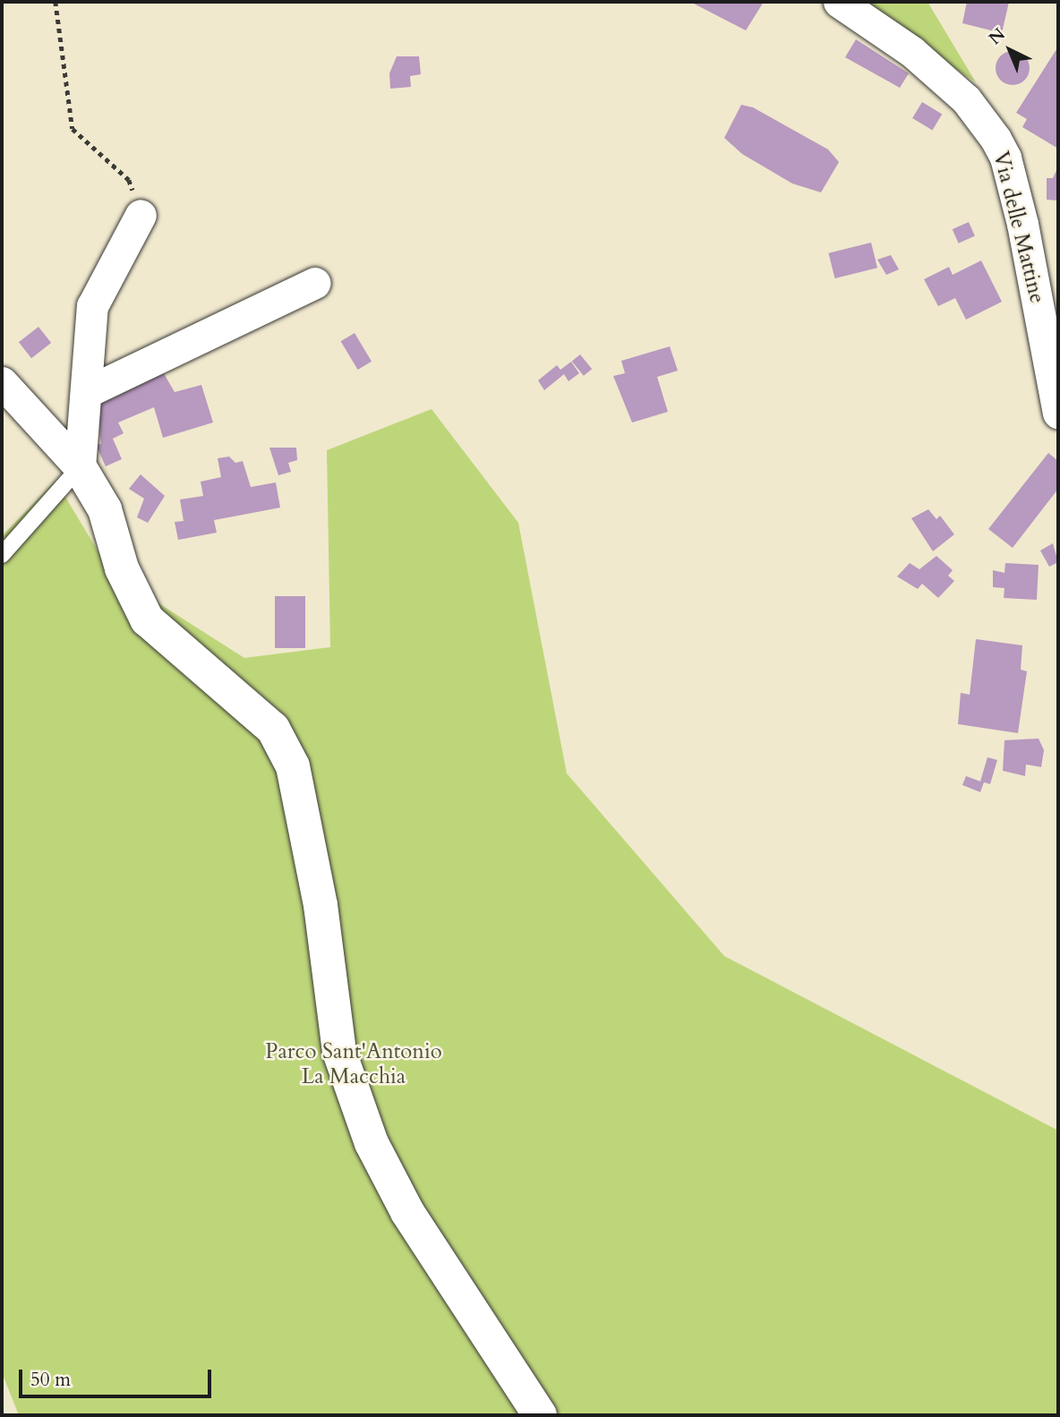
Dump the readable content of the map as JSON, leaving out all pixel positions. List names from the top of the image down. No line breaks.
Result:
{"streets":{"street":["Via delle Mattine"]},"parks":["Parco Sant'Antonio La Macchia"],"scale_bar":"50 m","north":"top left"}
